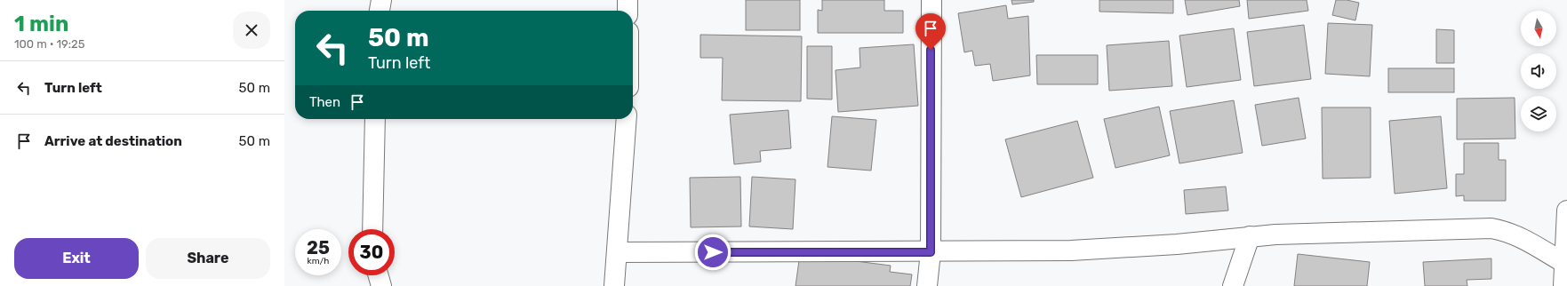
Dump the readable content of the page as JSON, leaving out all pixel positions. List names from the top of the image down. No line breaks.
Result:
{"north":"bottom","page":{"heading":["1 min","100 m · 19:25"],"turn":["50 m","Turn left"],"list":[{"name":"Turn left","value":"50 m"},{"name":"Arrive at destination","value":"50 m"}],"then":"Then","speed":"25 km/h","limit":"30","buttons":["Exit","Share"]}}
